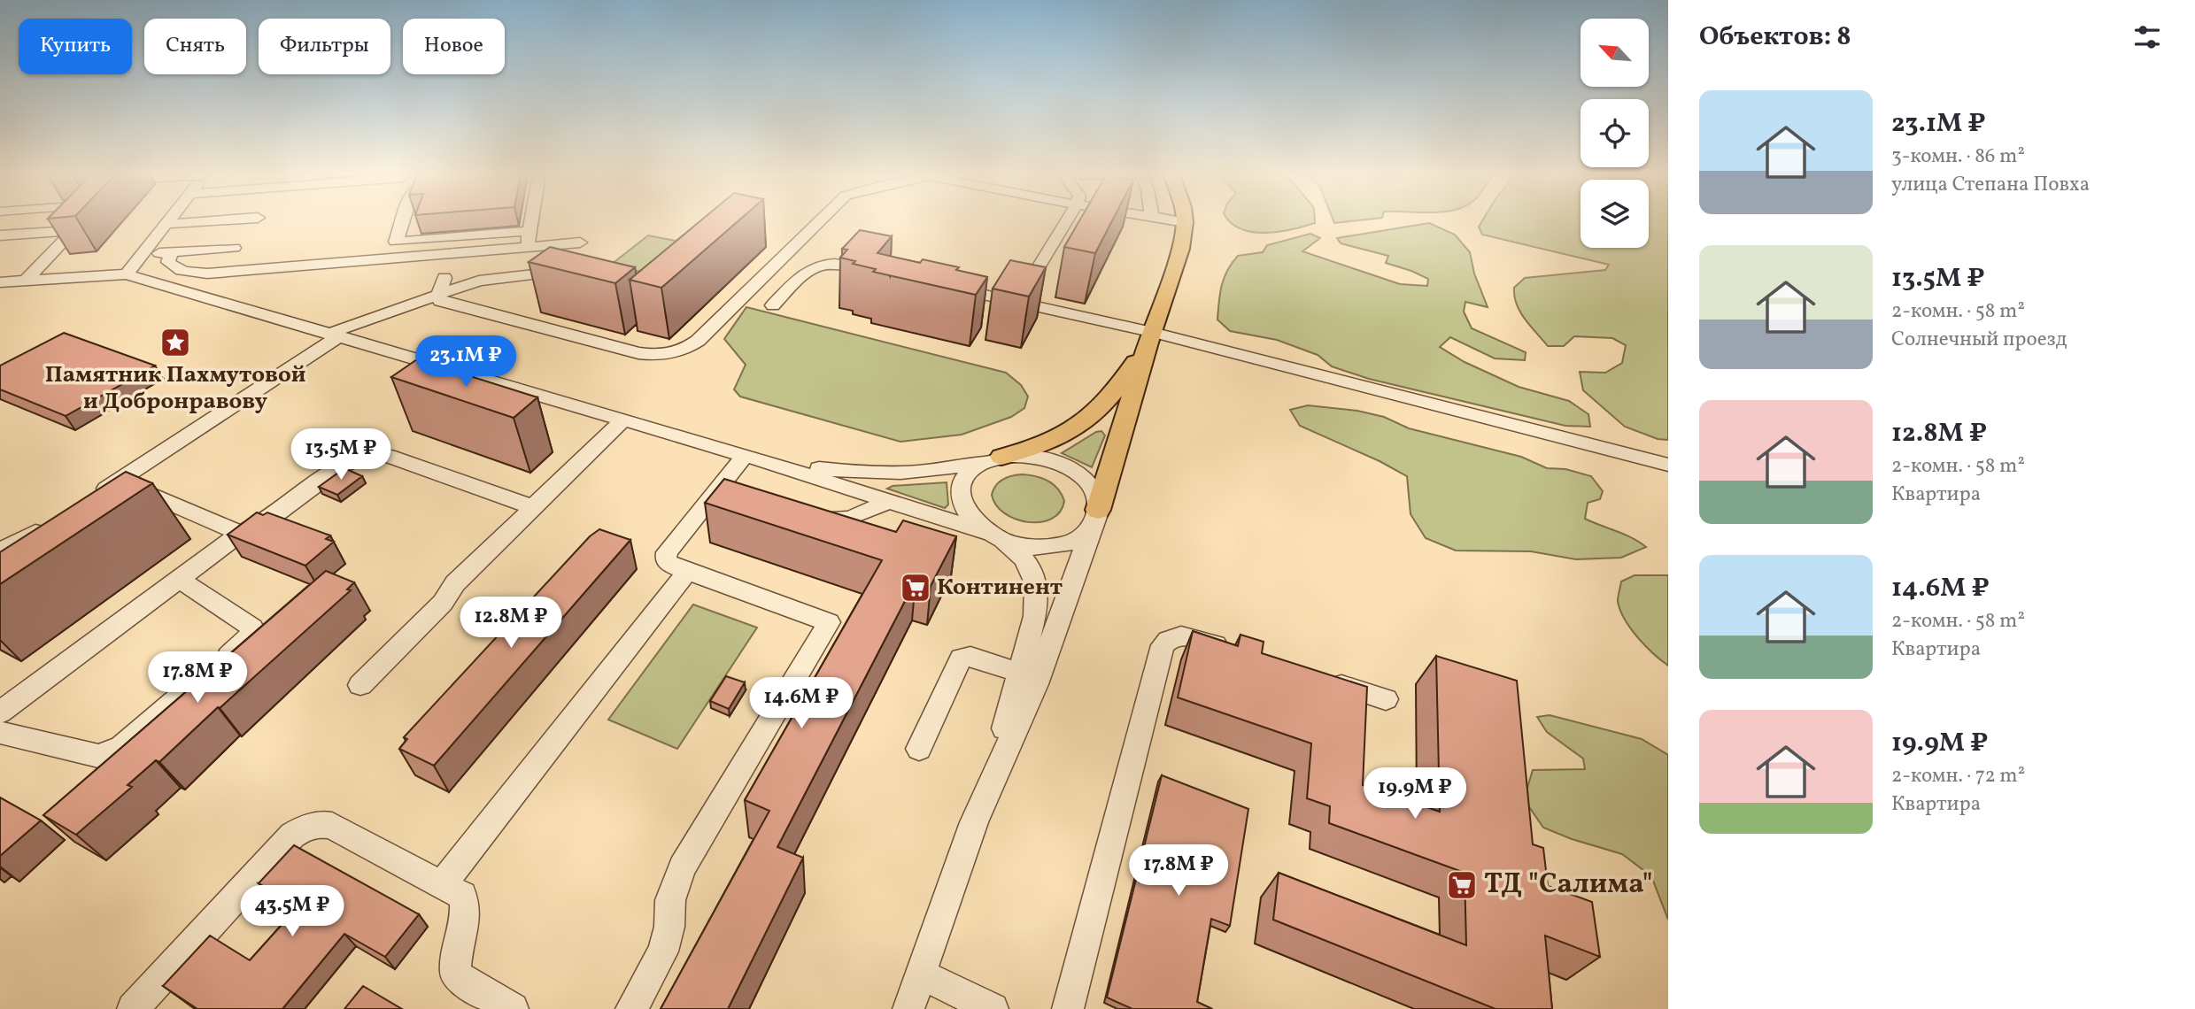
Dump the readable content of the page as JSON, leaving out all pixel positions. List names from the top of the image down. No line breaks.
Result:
{"places":{"place":["Памятник Пахмутовой и Добронравову"],"supermarket":["Континент","ТД \"Салима\""]},"north":"top left","page":{"heading":"Объектов: 8","chip":["Купить","Снять","Фильтры","Новое"],"list":[{"name":"23.1M ₽","note":"3-комн. · 86 m² · улица Степана Повха"},{"name":"13.5M ₽","note":"2-комн. · 58 m² · Солнечный проезд"},{"name":"12.8M ₽","note":"2-комн. · 58 m² · Квартира"},{"name":"14.6M ₽","note":"2-комн. · 58 m² · Квартира"},{"name":"19.9M ₽","note":"2-комн. · 72 m² · Квартира"}],"price":["23.1M ₽","13.5M ₽","12.8M ₽","17.8M ₽","14.6M ₽","19.9M ₽","17.8M ₽","43.5M ₽"]}}
